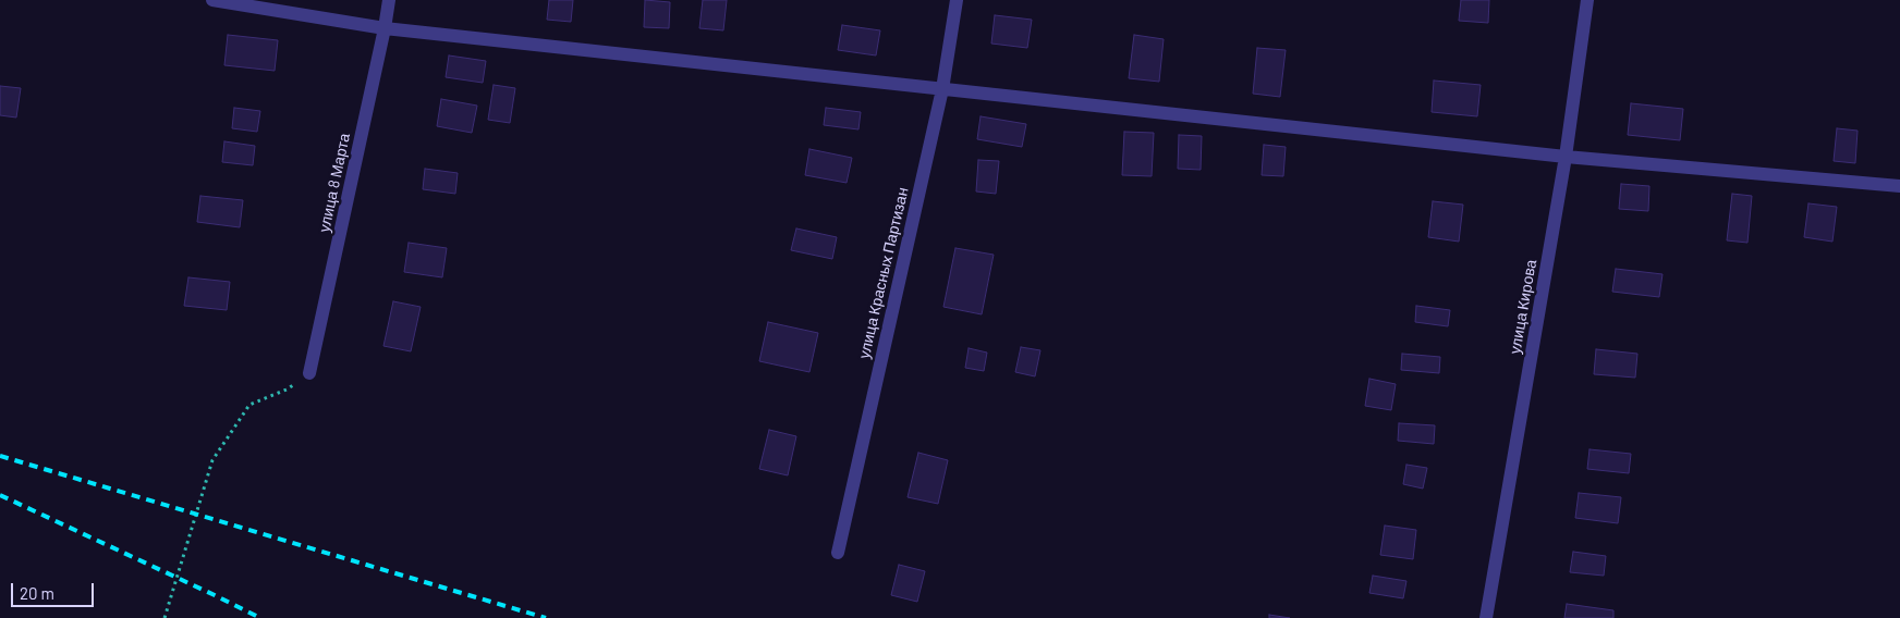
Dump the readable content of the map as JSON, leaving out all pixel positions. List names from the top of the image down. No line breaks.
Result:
{"streets":{"street":["улица 8 Марта","улица Красных Партизан","улица Кирова"]},"scale_bar":"20 m"}
